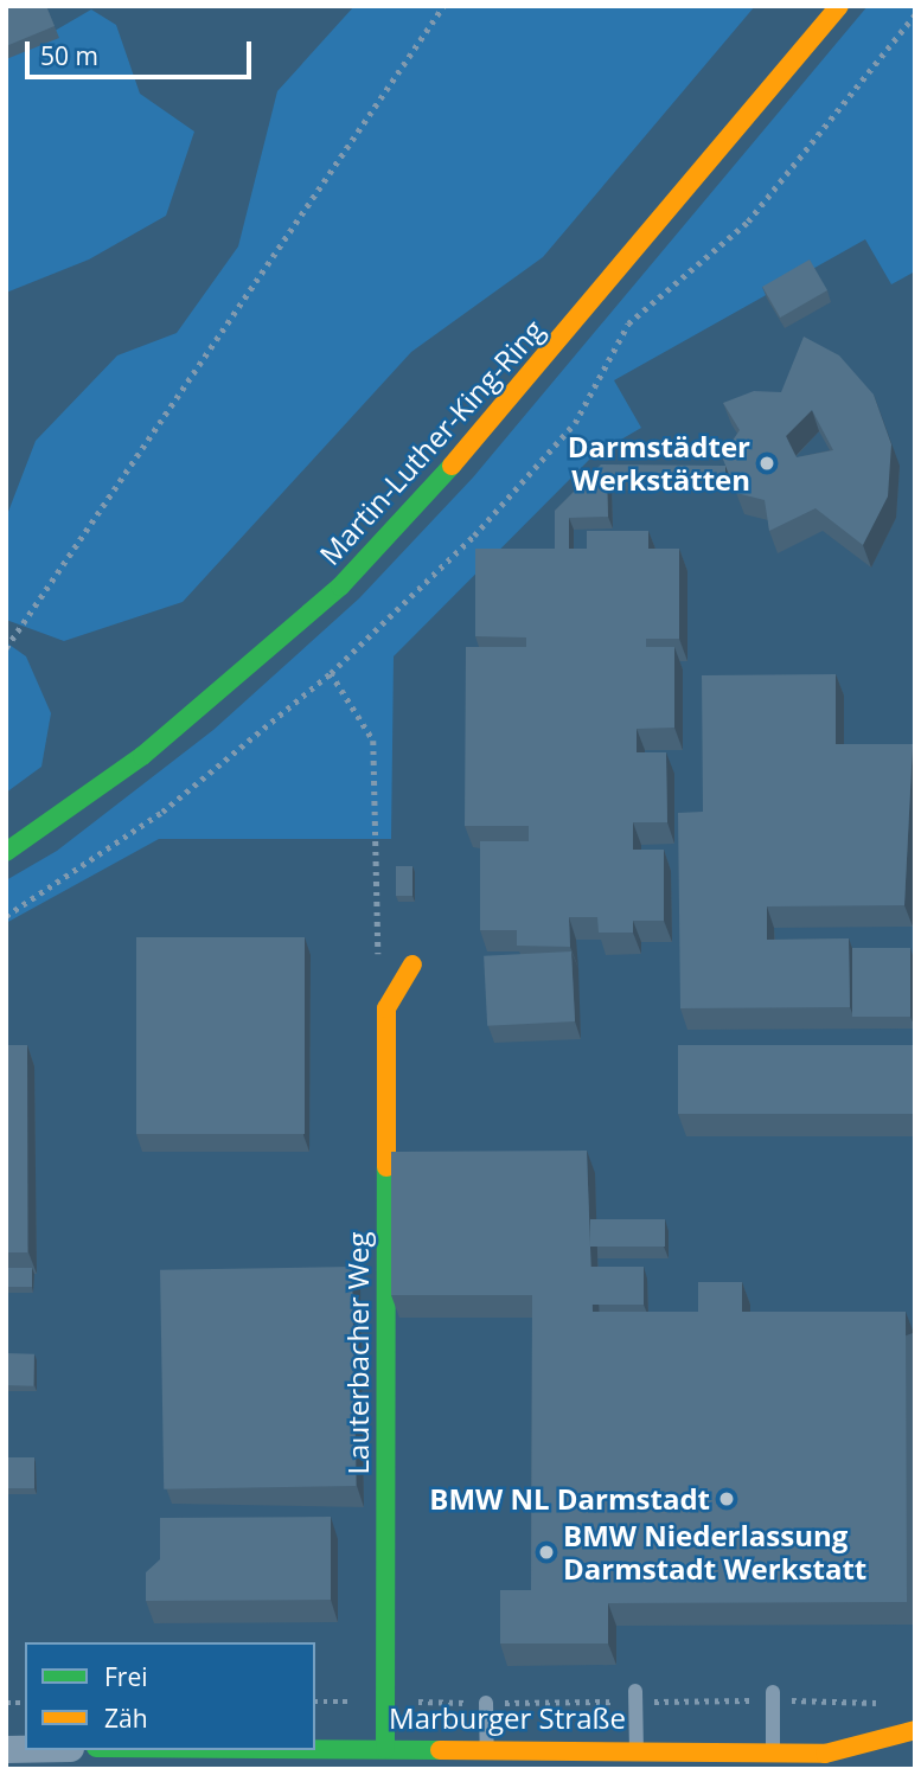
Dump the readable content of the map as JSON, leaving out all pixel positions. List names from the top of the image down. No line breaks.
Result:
{"streets":{"street":["Martin-Luther-King-Ring","Lauterbacher Weg","Marburger Straße"]},"crossings":[["Lauterbacher Weg","Marburger Straße"]],"places":["Darmstädter Werkstätten","BMW NL Darmstadt","BMW Niederlassung Darmstadt Werkstatt"],"legend":["Frei","Zäh"],"scale_bar":"50 m"}
